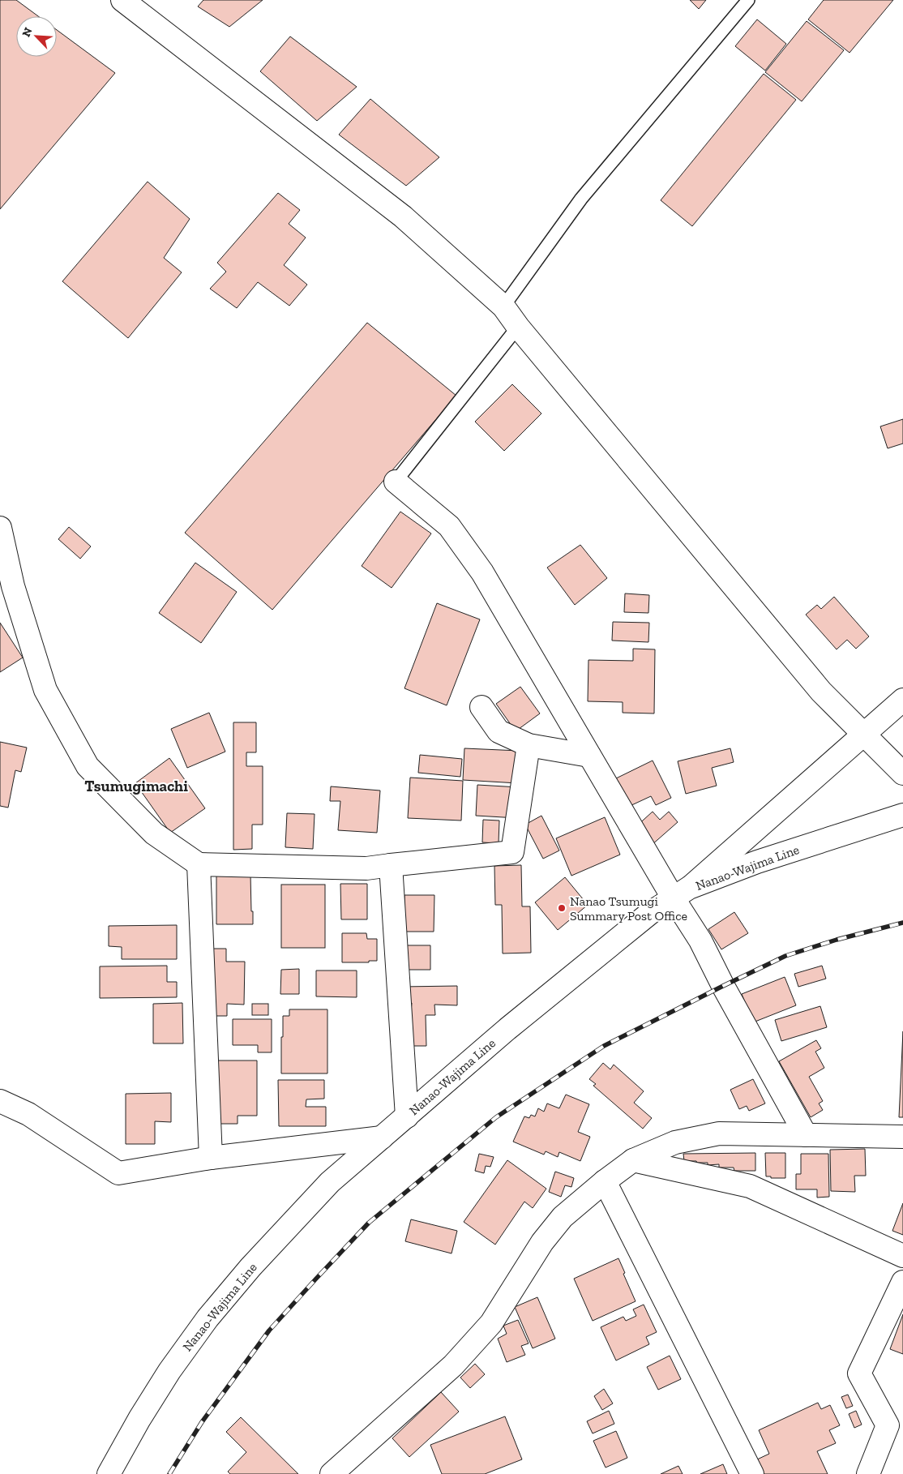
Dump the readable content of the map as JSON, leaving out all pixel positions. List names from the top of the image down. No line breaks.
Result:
{"streets":{"street":["Nanao-Wajima Line"]},"districts":["Tsumugimachi"],"places":["Nanao Tsumugi Summary Post Office"],"north":"top left"}
